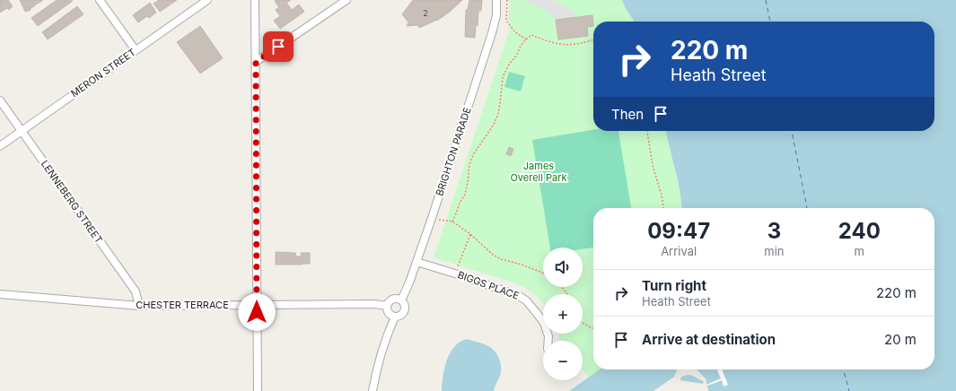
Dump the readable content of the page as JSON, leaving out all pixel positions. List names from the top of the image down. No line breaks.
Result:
{"streets":{"street":["MERON STREET","BRIGHTON PARADE","LENNEBERG STREET","BIGGS PLACE","CHESTER TERRACE"]},"crossings":[["MERON STREET","LENNEBERG STREET"],["BRIGHTON PARADE","BIGGS PLACE"],["BRIGHTON PARADE","CHESTER TERRACE"],["LENNEBERG STREET","CHESTER TERRACE"]],"parks":["James Overell Park"],"house_numbers":["2"],"page":{"turn":["220 m","Heath Street"],"then":"Then","eta":["09:47","Arrival","3","min","240","m"],"map_buttons":["+","−"],"list":[{"name":"Turn right","note":"Heath Street","value":"220 m"},{"name":"Arrive at destination","value":"20 m"}]}}
